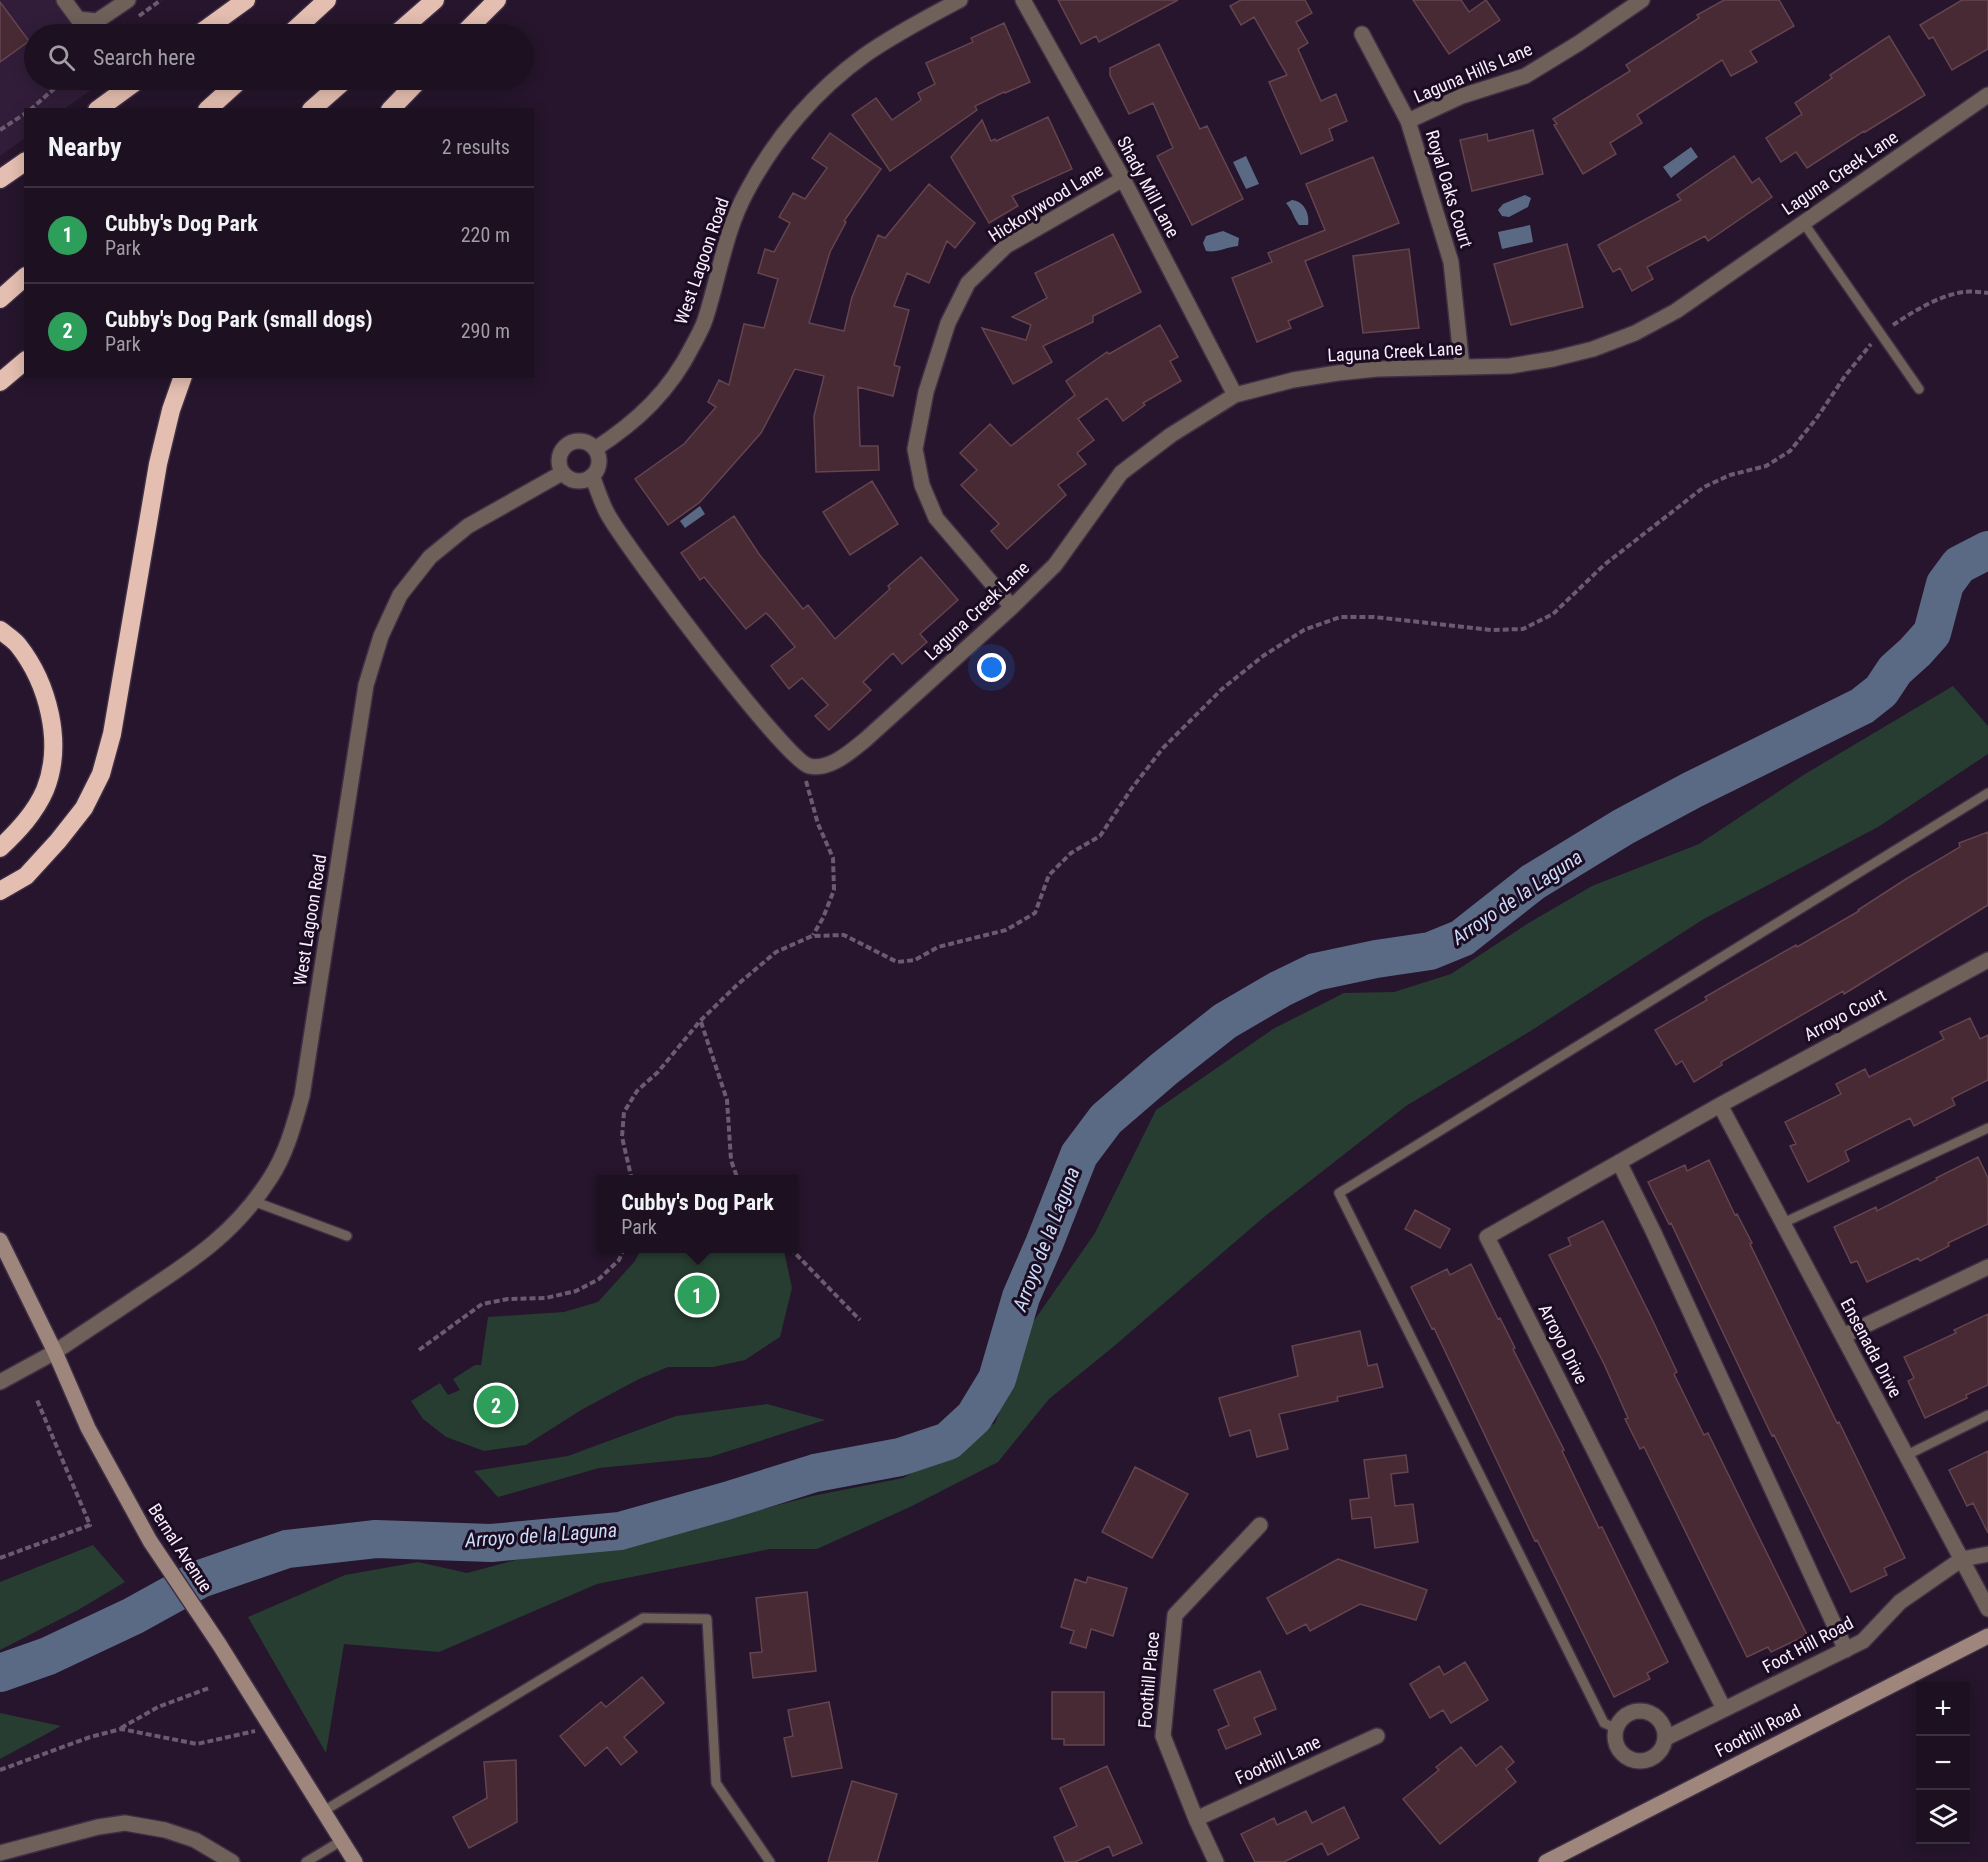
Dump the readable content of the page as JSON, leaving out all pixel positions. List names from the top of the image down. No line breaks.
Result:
{"streets":{"main road":["Bernal Avenue","Foothill Road"],"street":["Laguna Hills Lane","Laguna Creek Lane","Shady Mill Lane","Royal Oaks Court","Hickorywood Lane","West Lagoon Road","Arroyo Court","Arroyo Drive","Ensenada Drive","Foot Hill Road","Foothill Place","Foothill Lane"]},"crossings":[["Laguna Hills Lane","Royal Oaks Court"],["Laguna Creek Lane","Shady Mill Lane"],["Laguna Creek Lane","Royal Oaks Court"],["Laguna Creek Lane","Hickorywood Lane"],["Shady Mill Lane","Hickorywood Lane"],["West Lagoon Road","Bernal Avenue"],["Arroyo Court","Arroyo Drive"],["Arroyo Court","Ensenada Drive"],["Arroyo Drive","Ensenada Drive"],["Arroyo Drive","Foot Hill Road"],["Ensenada Drive","Foot Hill Road"],["Foothill Place","Foothill Lane"]],"water":["Arroyo de la Laguna"],"page":{"search":"Search here","heading":["Nearby","2 results"],"list":[{"mark":"1","name":"Cubby's Dog Park","note":"Park","value":"220 m"},{"mark":"2","name":"Cubby's Dog Park (small dogs)","note":"Park","value":"290 m"}],"popup":["Cubby's Dog Park","Park"],"pins":["1","2"],"map_buttons":["+","−"]}}
